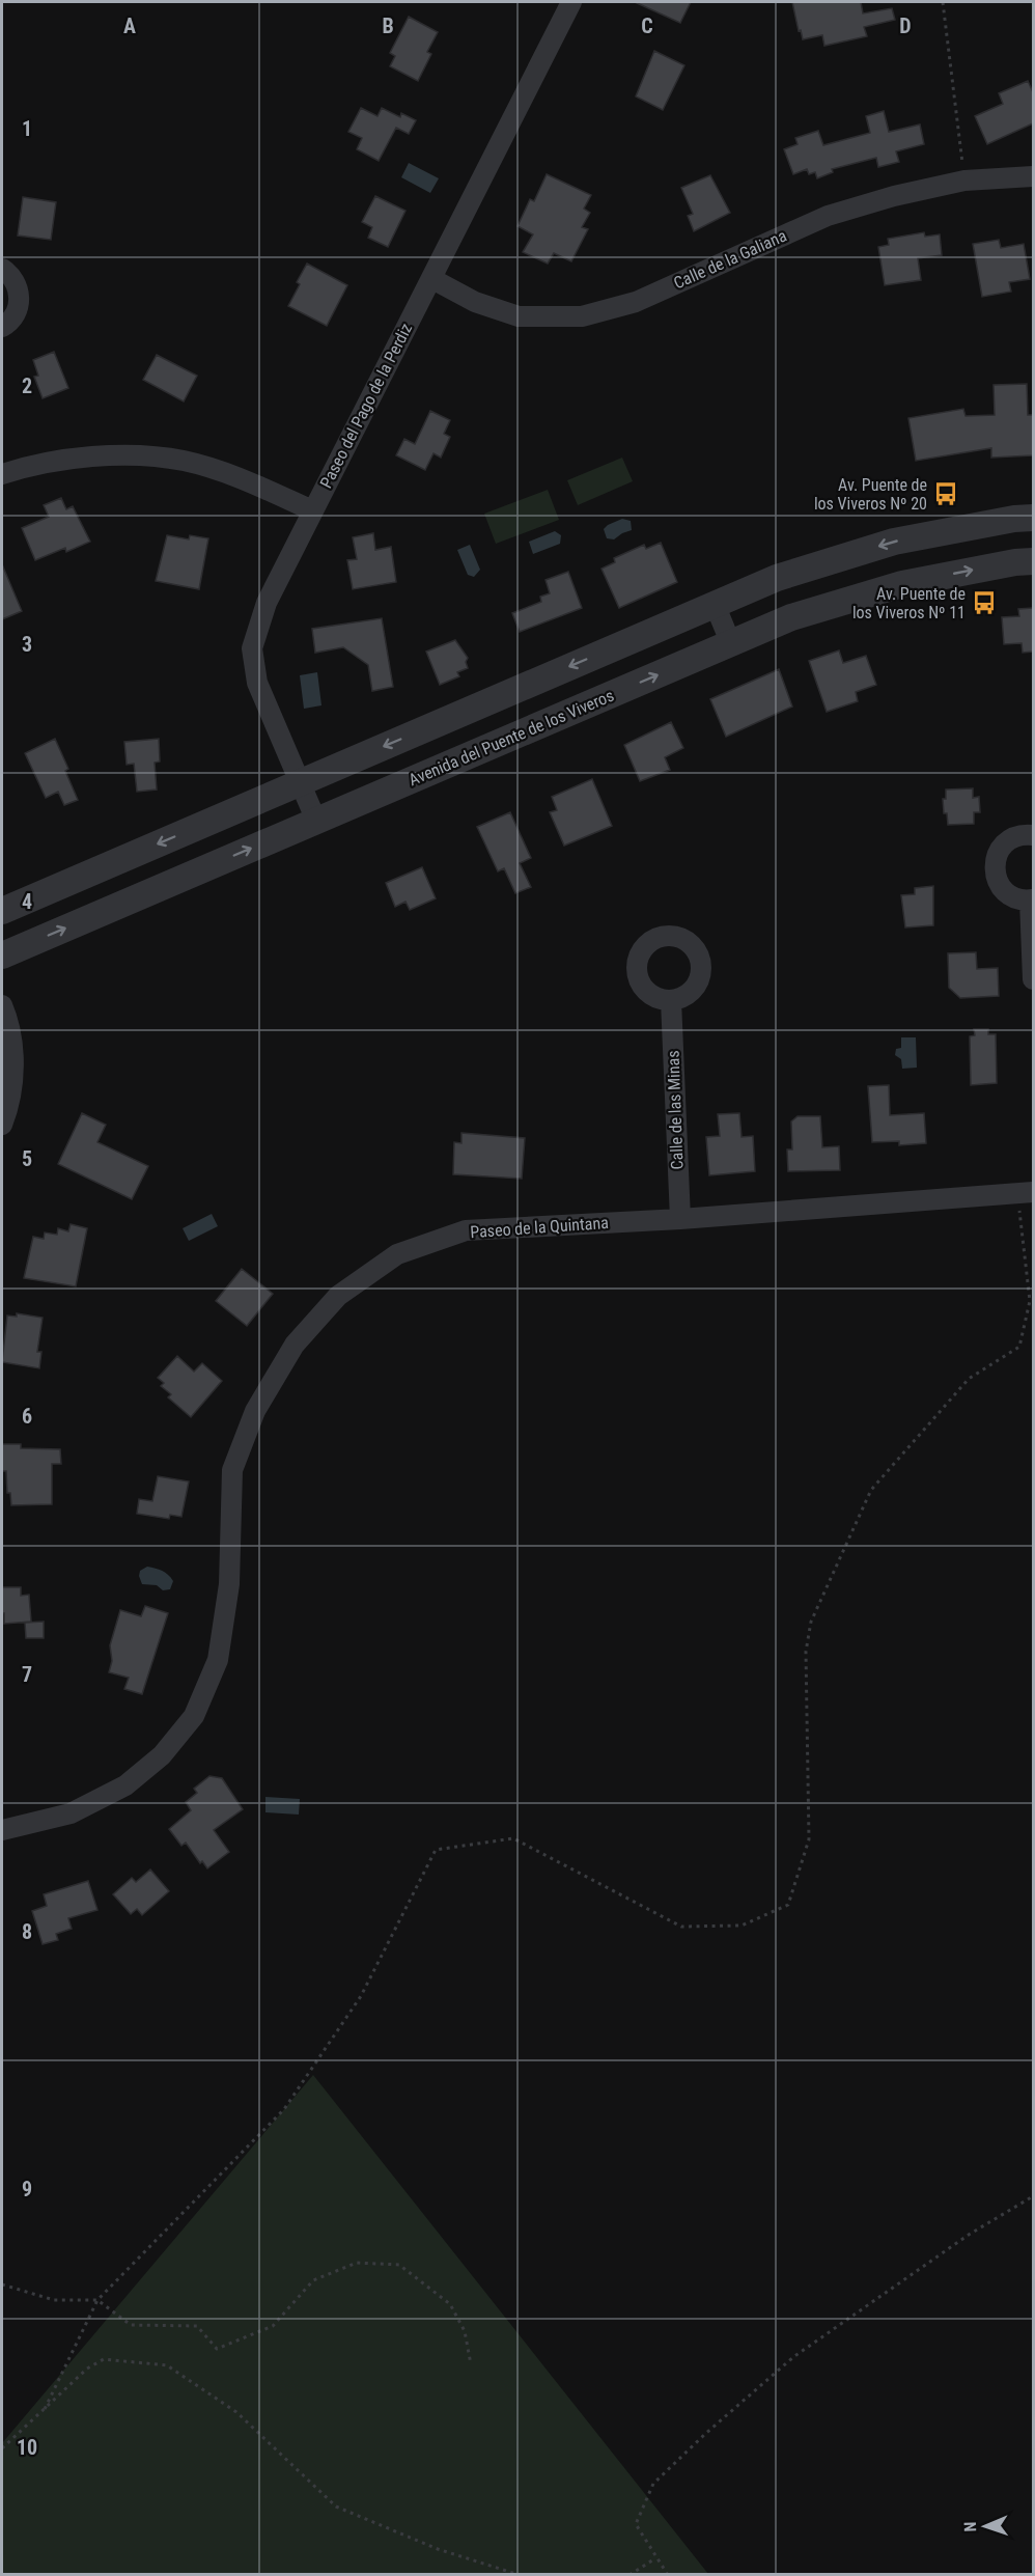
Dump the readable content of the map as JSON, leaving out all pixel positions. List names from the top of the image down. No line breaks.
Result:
{"streets":{"street":["Calle de la Galiana","Paseo del Pago de la Perdiz","Avenida del Puente de los Viveros","Calle de las Minas","Paseo de la Quintana"]},"crossings":[["Calle de la Galiana","Paseo del Pago de la Perdiz"],["Paseo del Pago de la Perdiz","Avenida del Puente de los Viveros"],["Calle de las Minas","Paseo de la Quintana"]],"places":{"bus stop":["Av. Puente de los Viveros Nº 20","Av. Puente de los Viveros Nº 11"]},"north":"left","grid":{"columns":["A","B","C","D"],"rows":["1","2","3","4","5","6","7","8","9","10"]}}
